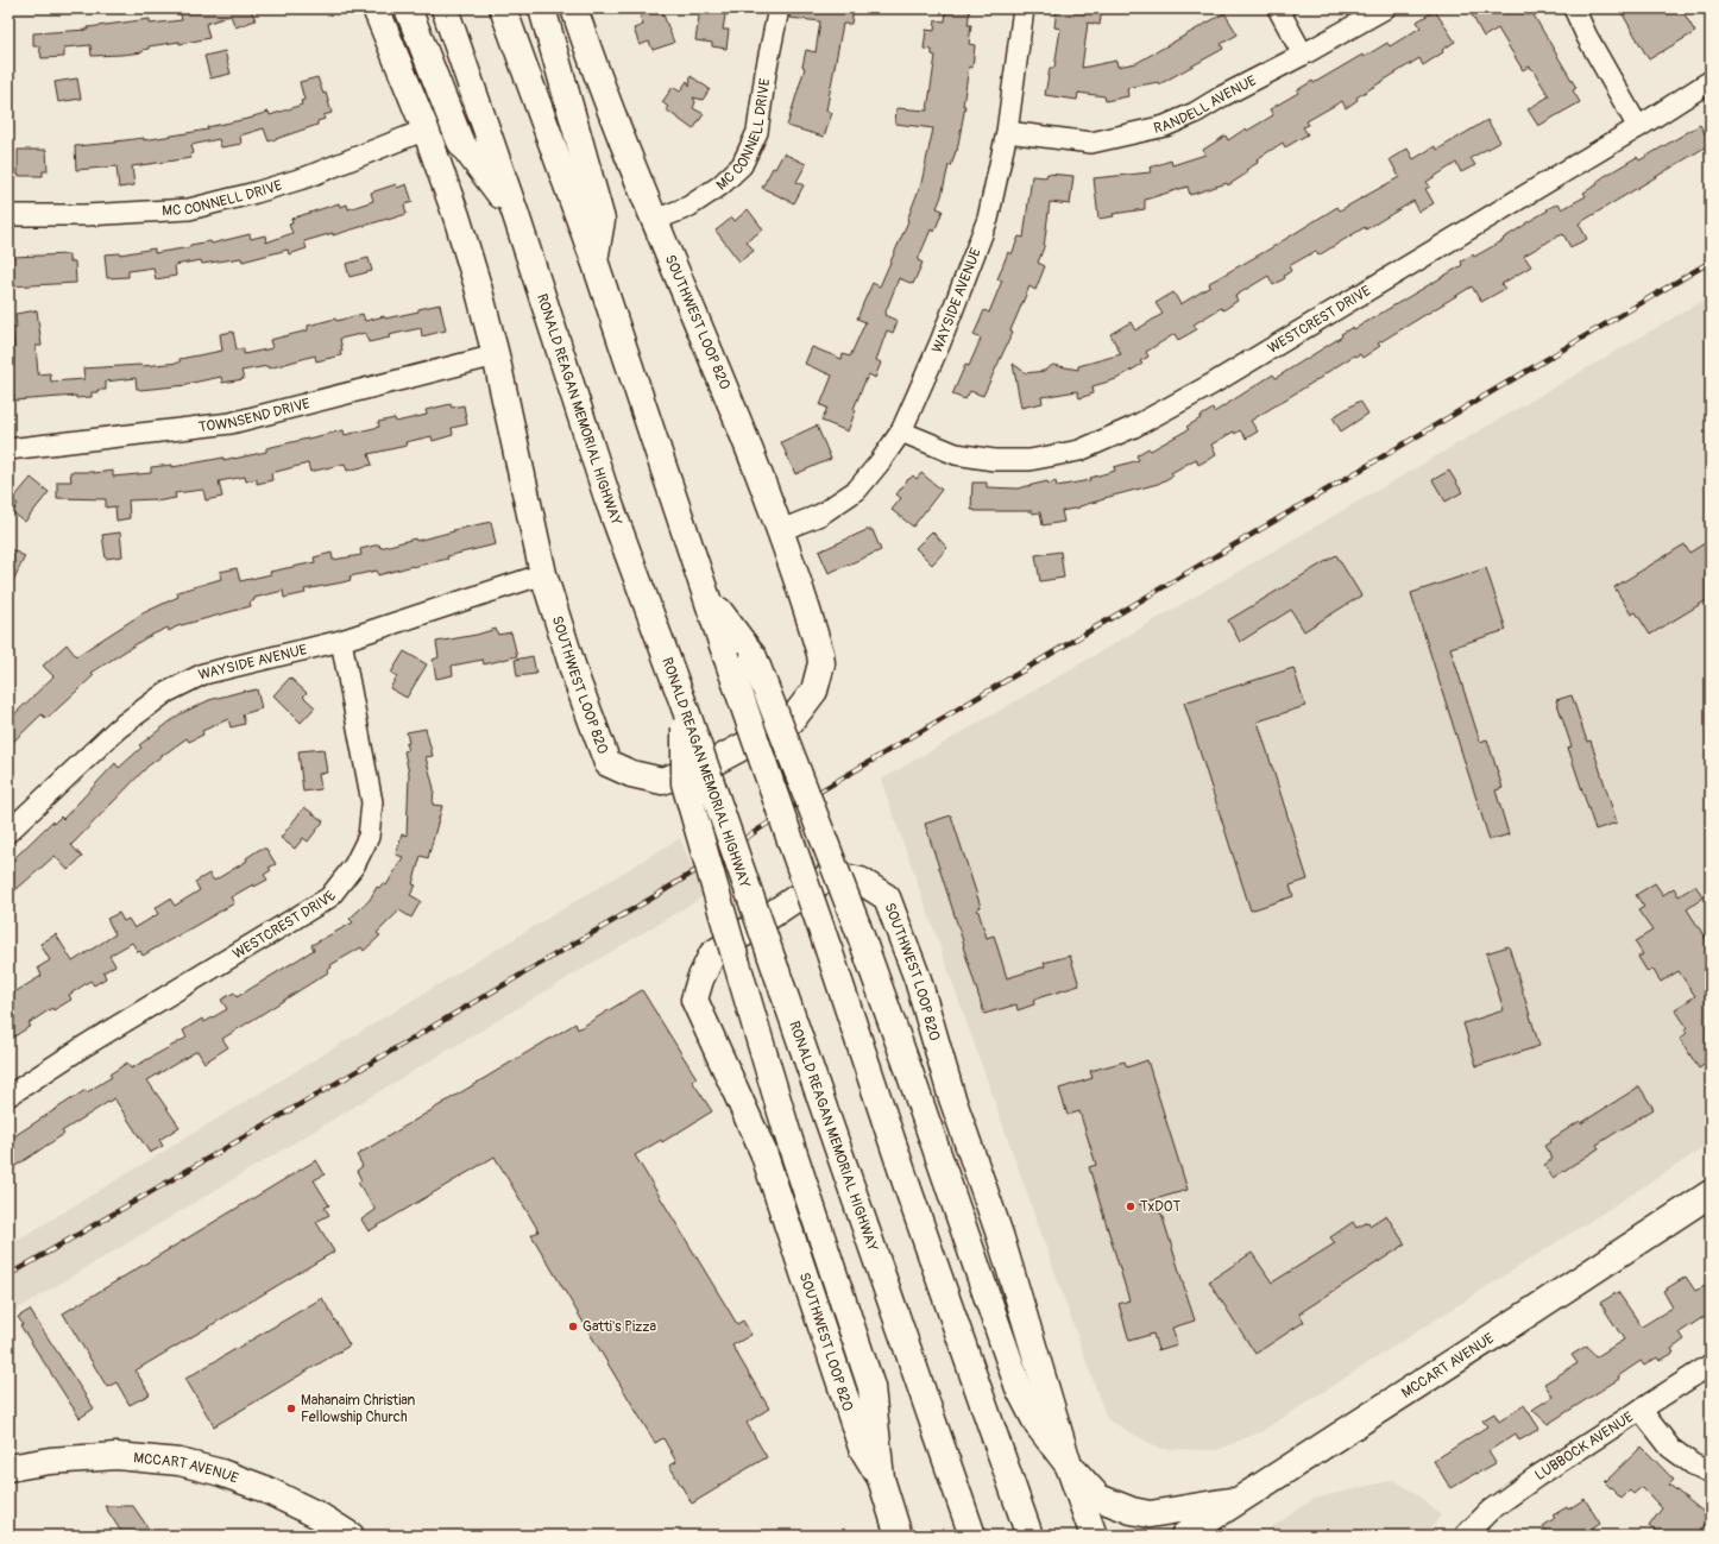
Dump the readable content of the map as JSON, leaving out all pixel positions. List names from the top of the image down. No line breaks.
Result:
{"streets":{"main road":["SOUTHWEST LOOP 820","RONALD REAGAN MEMORIAL HIGHWAY","MCCART AVENUE"],"street":["RANDELL AVENUE","MC CONNELL DRIVE","WAYSIDE AVENUE","WESTCREST DRIVE","TOWNSEND DRIVE","LUBBOCK AVENUE"]},"crossings":[["RANDELL AVENUE","WAYSIDE AVENUE"],["MC CONNELL DRIVE","SOUTHWEST LOOP 820"],["WAYSIDE AVENUE","WESTCREST DRIVE"],["WAYSIDE AVENUE","SOUTHWEST LOOP 820"],["SOUTHWEST LOOP 820","TOWNSEND DRIVE"]],"places":["TxDOT","Gatti's Pizza","Mahanaim Christian Fellowship Church"]}
